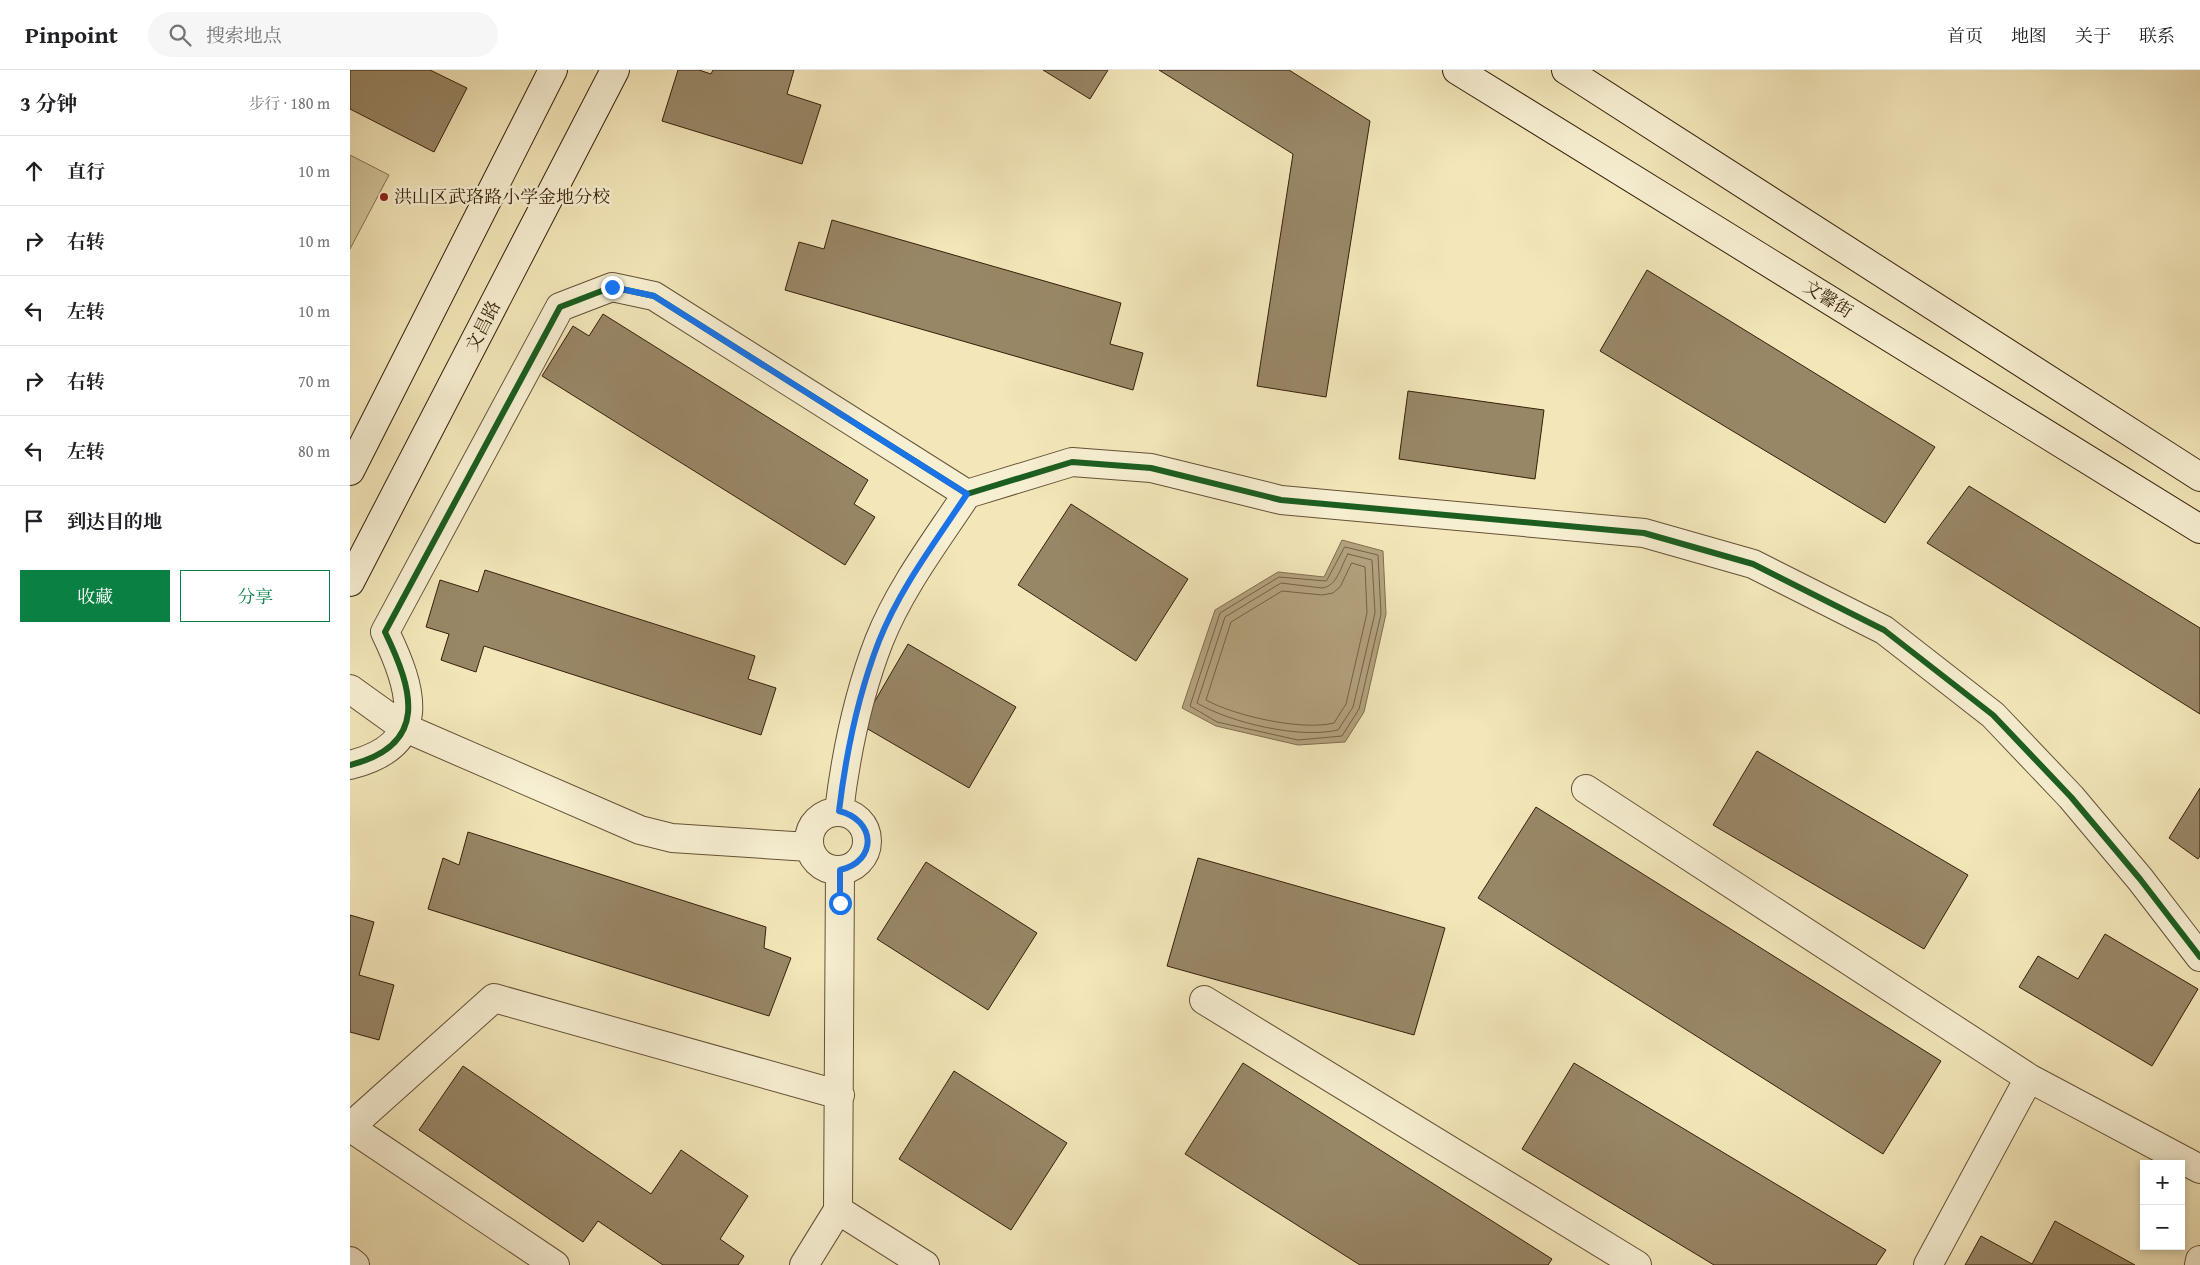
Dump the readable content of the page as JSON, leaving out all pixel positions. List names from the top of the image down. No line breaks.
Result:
{"streets":{"street":["文馨街","文昌路"]},"places":["洪山区武珞路小学金地分校"],"page":{"header":"Pinpoint","search":"搜索地点","nav":["首页","地图","关于","联系"],"heading":["3 分钟","步行 · 180 m"],"list":[["直行","10 m"],["右转","10 m"],["左转","10 m"],["右转","70 m"],["左转","80 m"],"到达目的地"],"buttons":["收藏","分享"],"map_buttons":["+","−"]}}
